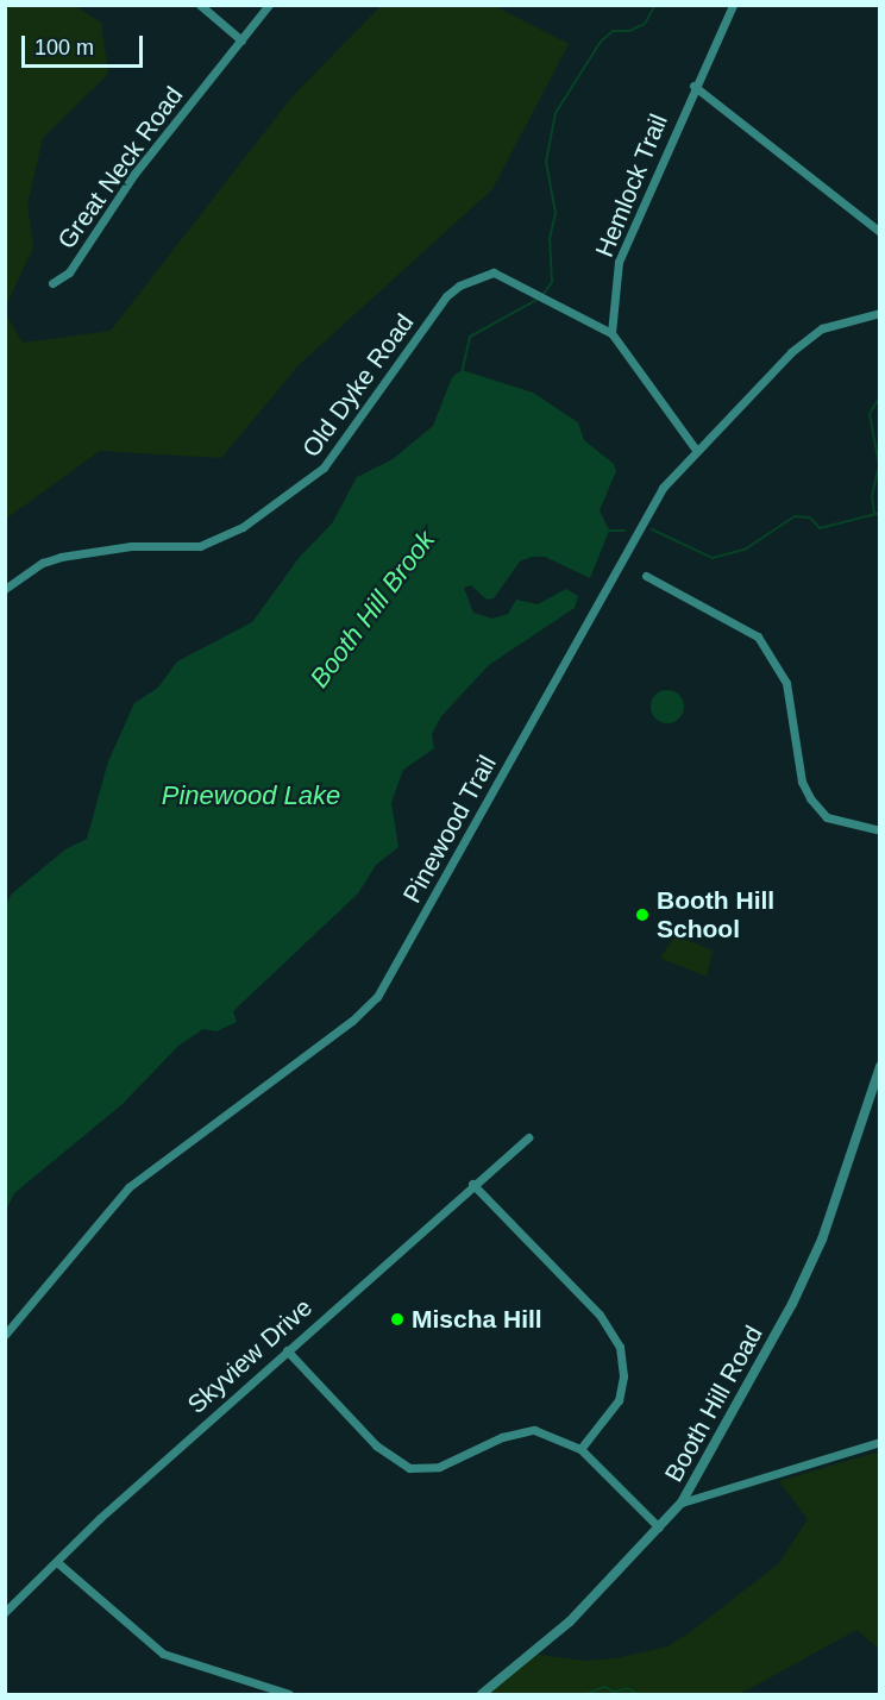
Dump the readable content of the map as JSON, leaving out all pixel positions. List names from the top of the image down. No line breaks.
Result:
{"streets":{"street":["Great Neck Road","Hemlock Trail","Old Dyke Road","Pinewood Trail","Skyview Drive","Booth Hill Road"]},"crossings":[["Hemlock Trail","Old Dyke Road"]],"water":["Booth Hill Brook","Pinewood Lake"],"places":["Booth Hill School","Mischa Hill"],"scale_bar":"100 m"}
